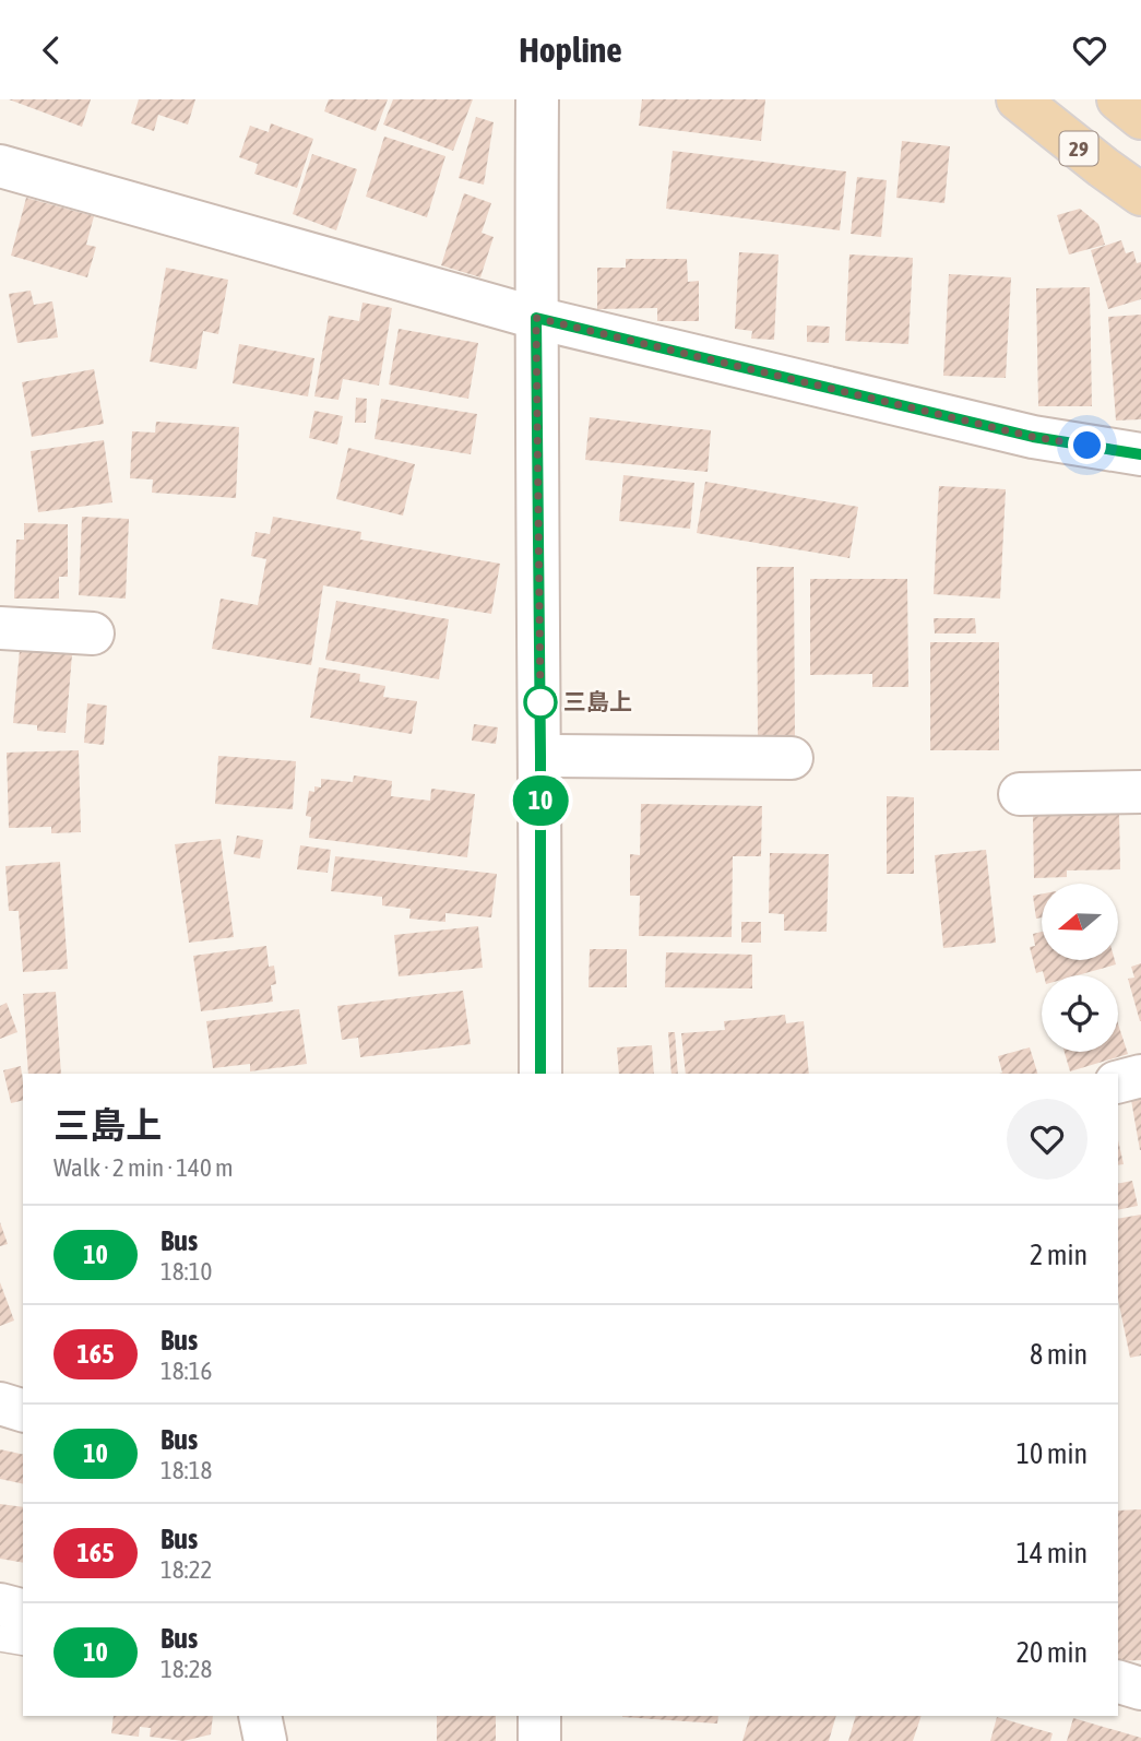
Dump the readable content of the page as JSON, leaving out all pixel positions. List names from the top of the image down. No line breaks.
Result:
{"streets":{"main road":["29"]},"places":["三島上"],"lines":["bus line 10"],"north":"left","page":{"header":"Hopline","on_map":"10","heading":["三島上","Walk · 2 min · 140 m"],"list":[{"mark":"10","name":"Bus","note":"18:10","value":"2 min"},{"mark":"165","name":"Bus","note":"18:16","value":"8 min"},{"mark":"10","name":"Bus","note":"18:18","value":"10 min"},{"mark":"165","name":"Bus","note":"18:22","value":"14 min"},{"mark":"10","name":"Bus","note":"18:28","value":"20 min"}]}}
